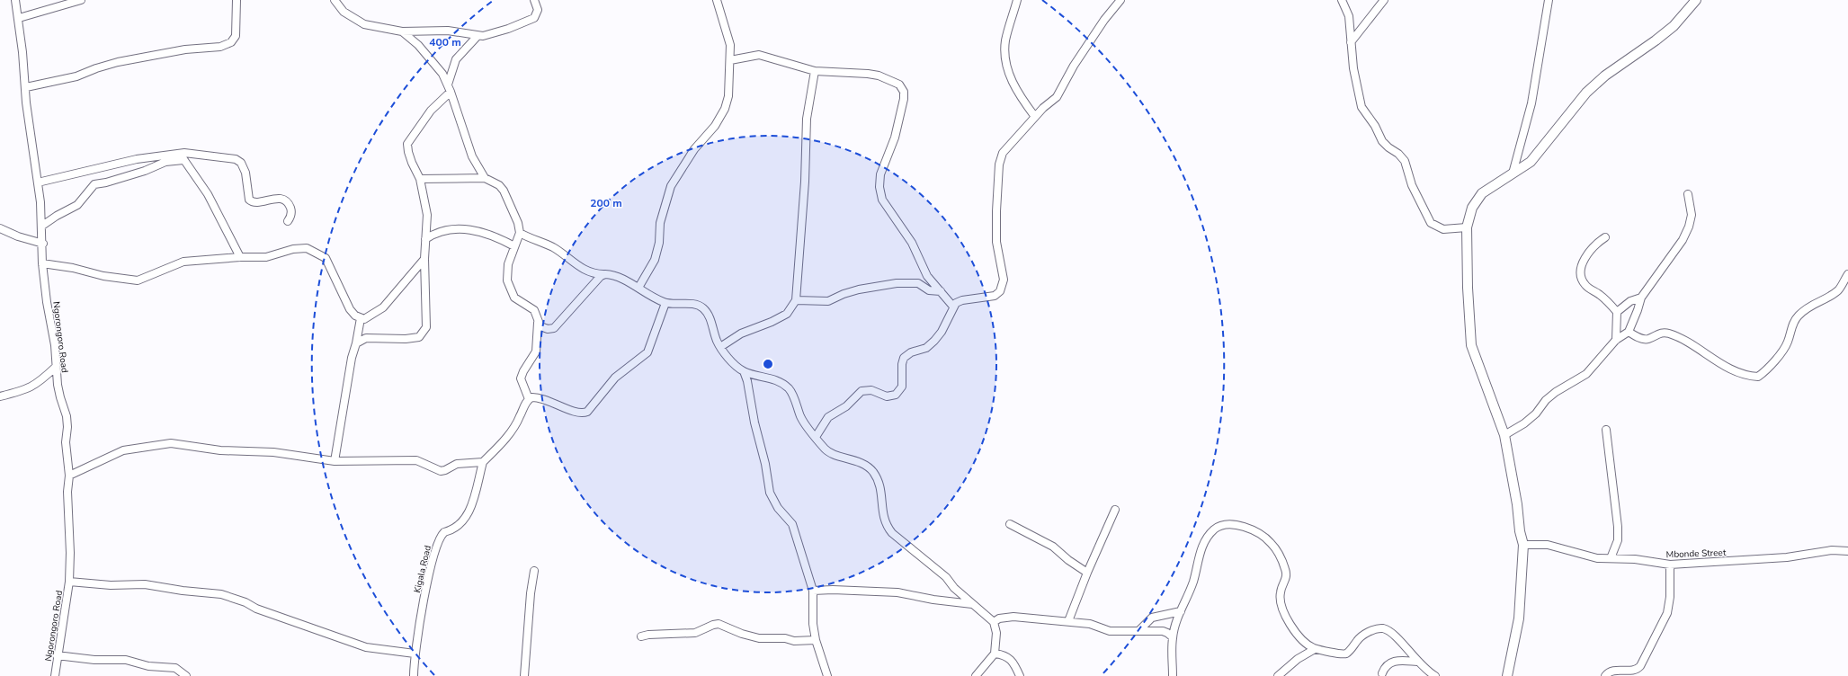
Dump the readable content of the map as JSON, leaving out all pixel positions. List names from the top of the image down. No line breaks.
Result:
{"streets":{"street":["Ngorongoro Road","Mbonde Street","Kigala Road"]},"rings":["400 m","200 m"]}
